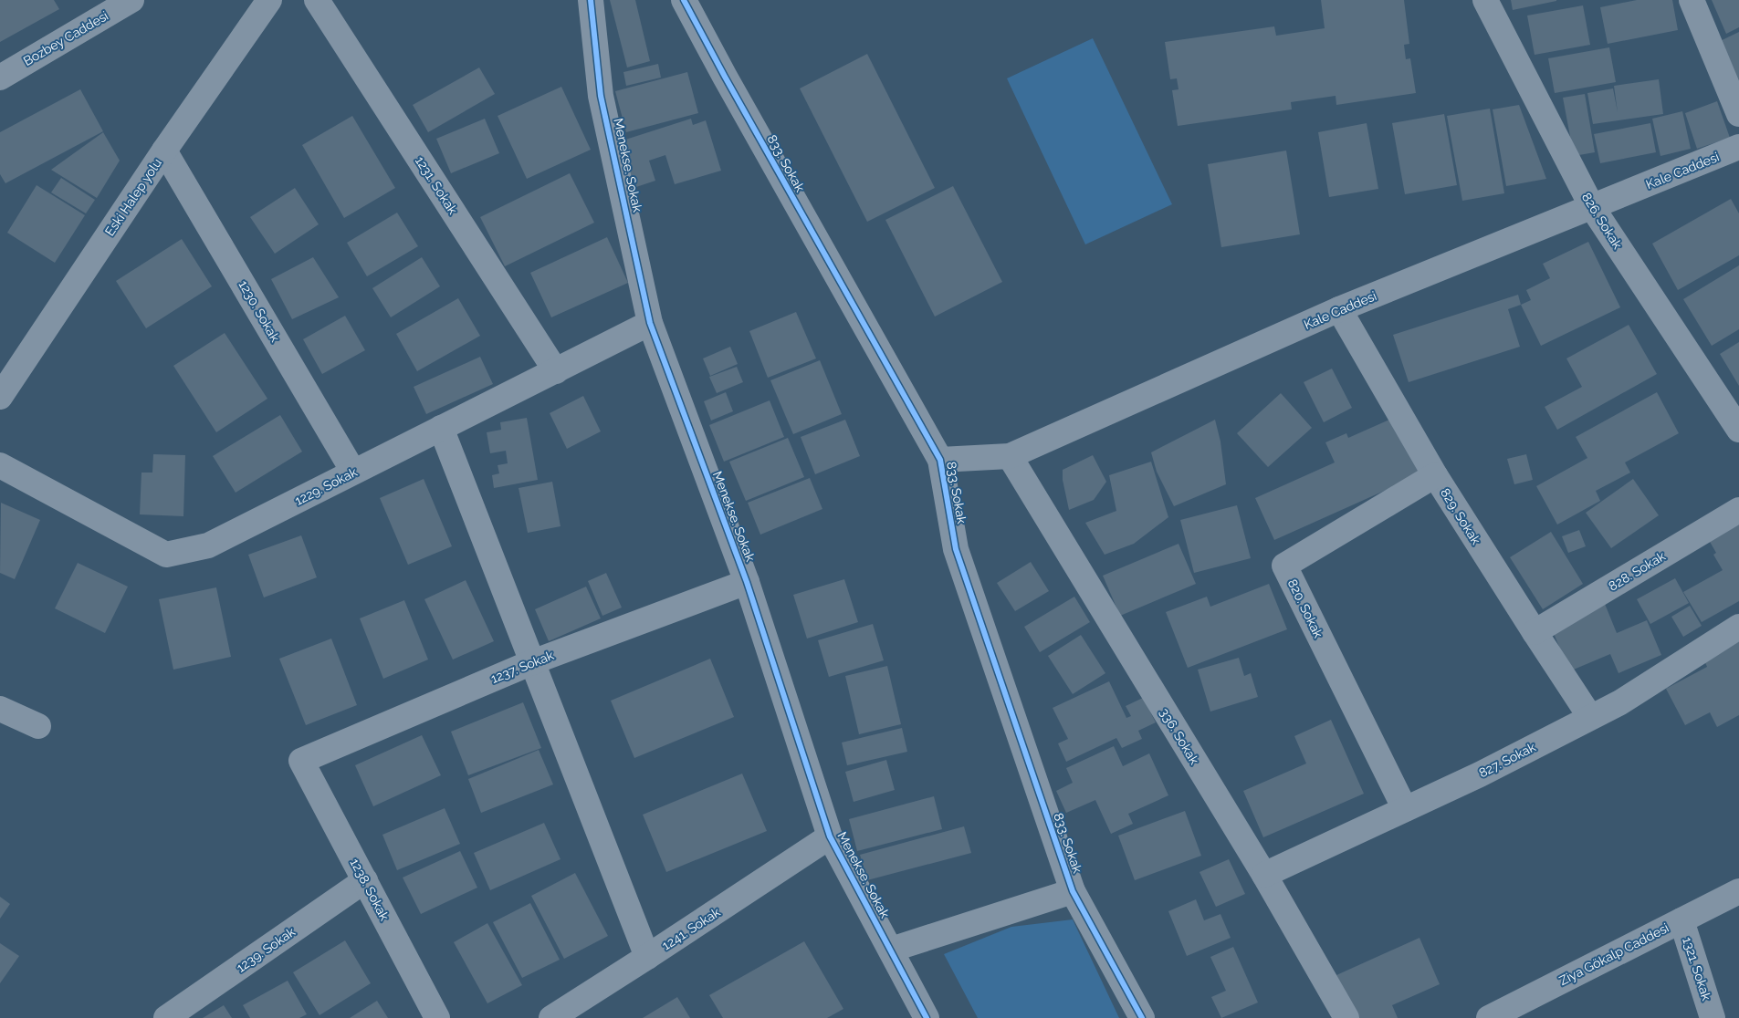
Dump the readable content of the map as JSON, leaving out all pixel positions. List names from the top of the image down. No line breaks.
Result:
{"streets":{"street":["Bozbey Caddesi","833. Sokak","Menekse. Sokak","Kale Caddesi","1231. Sokak","Eski Halep yolu","826. Sokak","1230. Sokak","1229. Sokak","829. Sokak","828. Sokak","820. Sokak","1237. Sokak","336. Sokak","827. Sokak","1238. Sokak","1241. Sokak","1239. Sokak","Ziya Gökalp Caddesi","1321. Sokak"]},"crossings":[["833. Sokak","Kale Caddesi"],["Menekse. Sokak","1229. Sokak"],["Menekse. Sokak","1237. Sokak"],["Menekse. Sokak","1241. Sokak"],["Kale Caddesi","826. Sokak"],["Kale Caddesi","829. Sokak"],["Kale Caddesi","336. Sokak"],["1231. Sokak","1229. Sokak"],["Eski Halep yolu","1230. Sokak"],["1230. Sokak","1229. Sokak"],["829. Sokak","828. Sokak"],["829. Sokak","820. Sokak"],["829. Sokak","827. Sokak"],["820. Sokak","827. Sokak"],["1237. Sokak","1238. Sokak"],["336. Sokak","827. Sokak"],["1238. Sokak","1239. Sokak"],["Ziya Gökalp Caddesi","1321. Sokak"]]}
